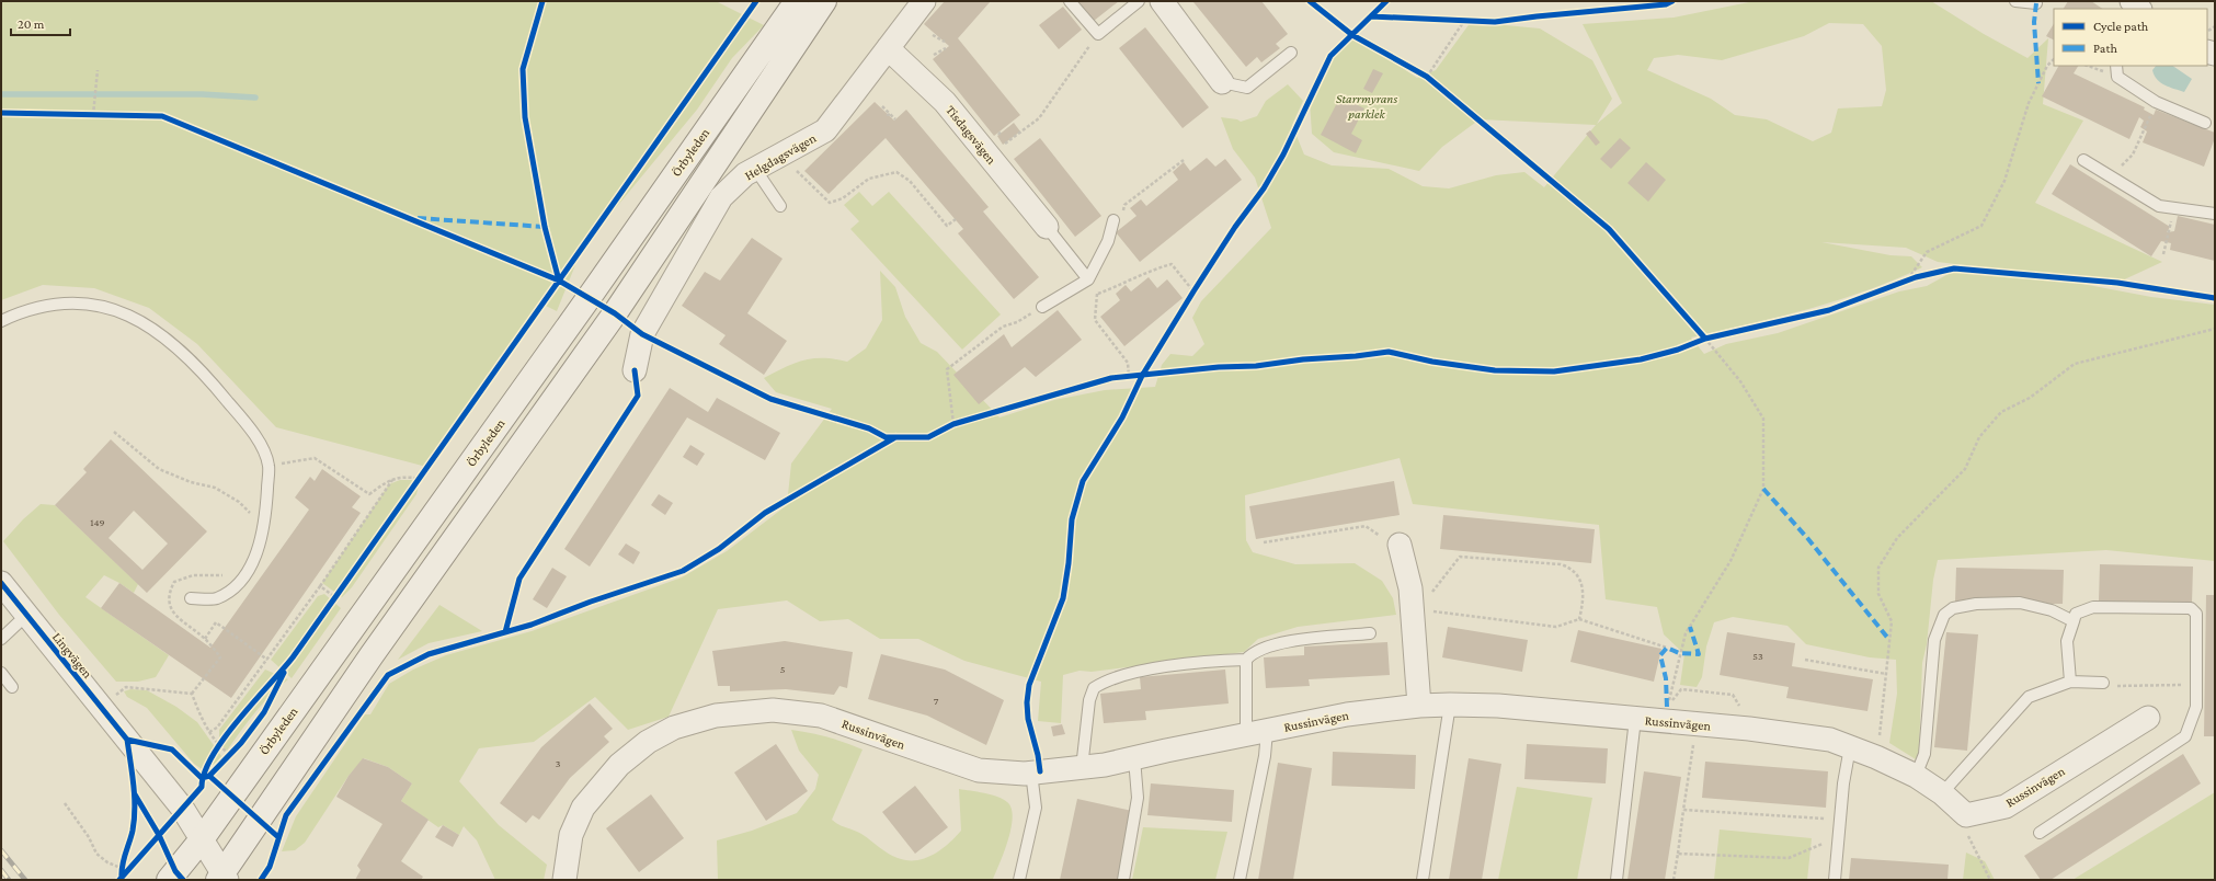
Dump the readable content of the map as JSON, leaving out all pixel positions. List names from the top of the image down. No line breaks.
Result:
{"streets":{"main road":["Örbyleden"],"street":["Tisdagsvägen","Helgdagsvägen","Lingvägen","Russinvägen"]},"crossings":[["Tisdagsvägen","Helgdagsvägen"],["Örbyleden","Lingvägen"]],"parks":["Starrmyrans parklek"],"house_numbers":["149","53","5","7","3"],"legend":["Cycle path","Path"],"scale_bar":"20 m"}
